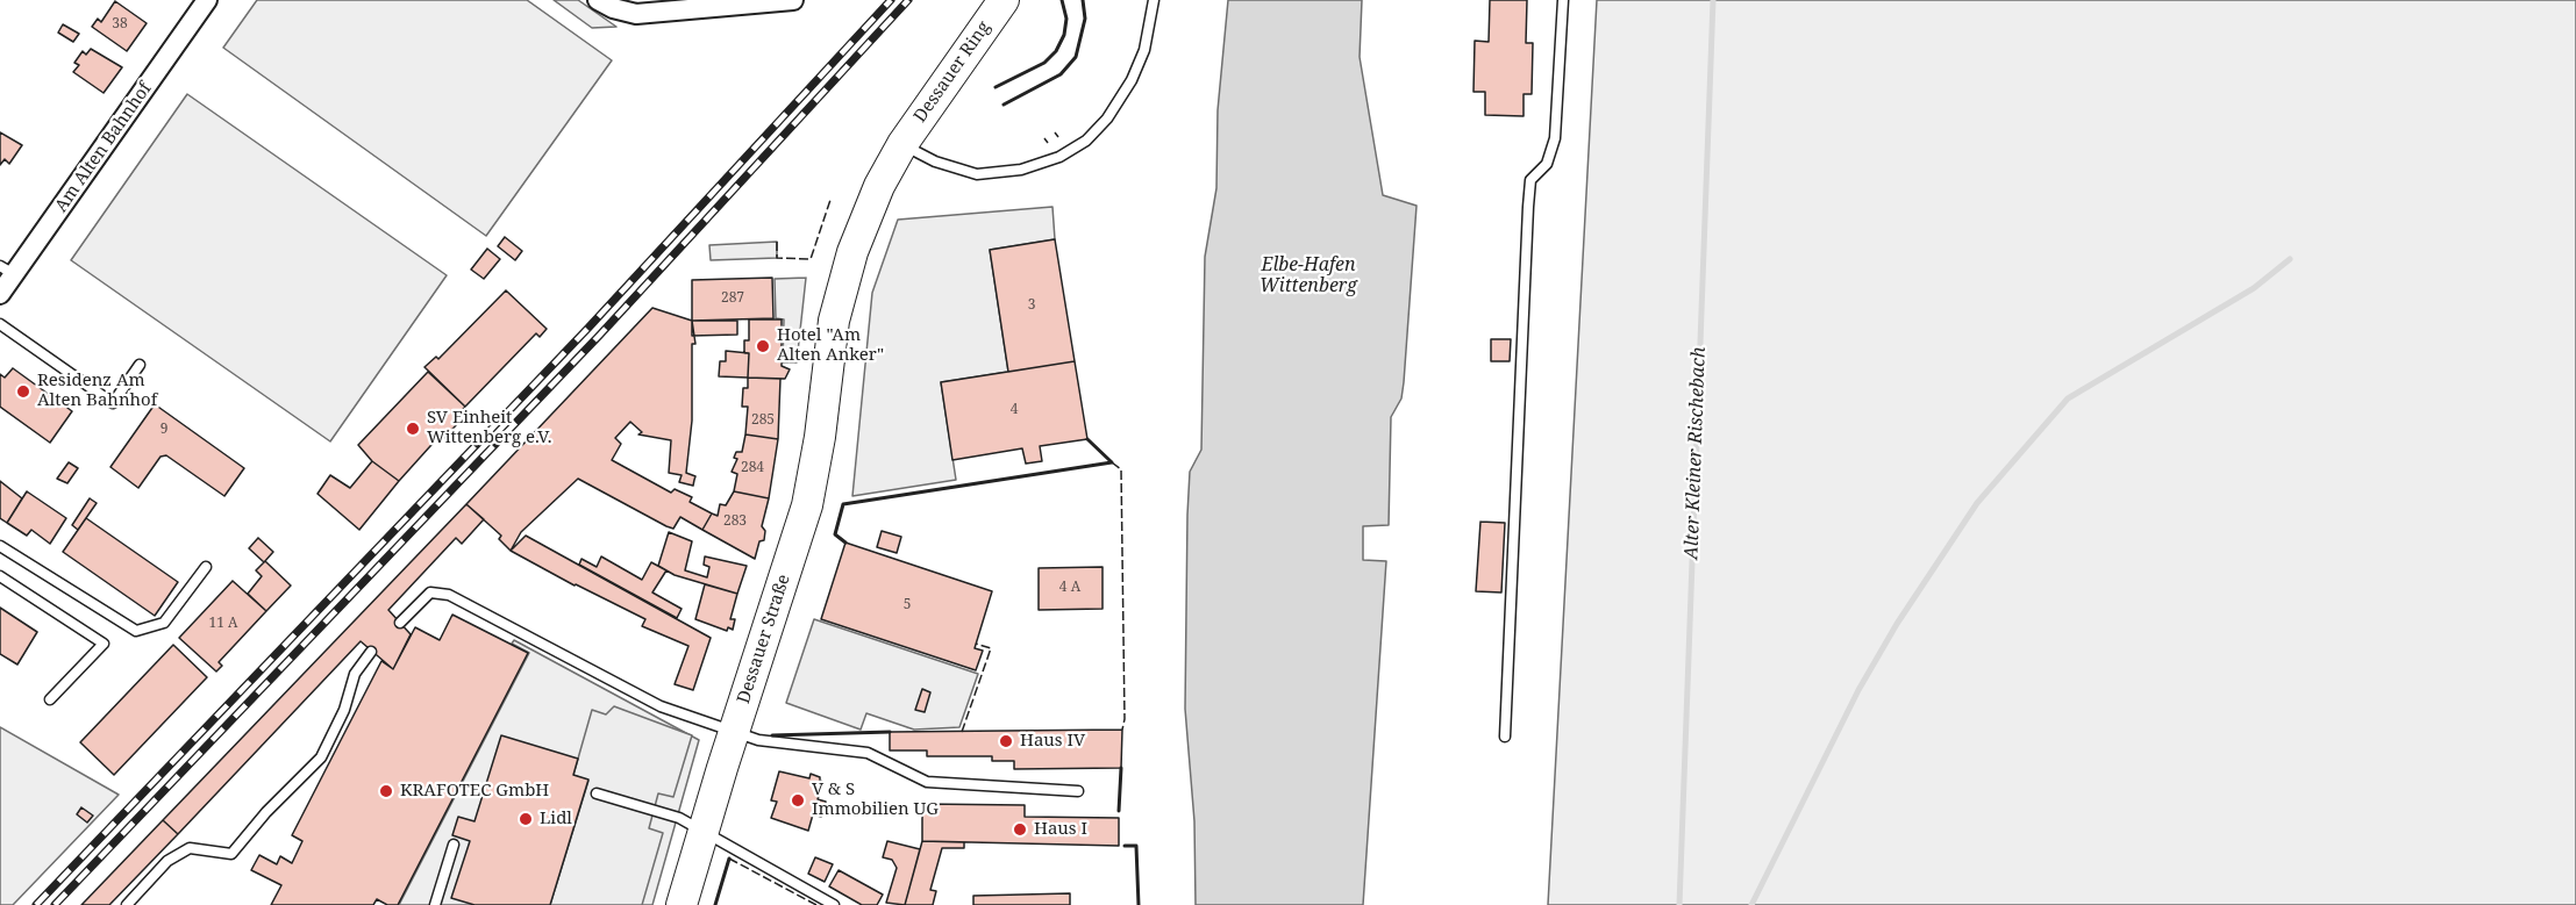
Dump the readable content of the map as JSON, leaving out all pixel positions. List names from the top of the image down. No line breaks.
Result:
{"streets":{"main road":["Dessauer Ring","Dessauer Straße"],"street":["Am Alten Bahnhof"]},"crossings":[["Dessauer Ring","Dessauer Straße"]],"water":["Elbe-Hafen Wittenberg","Alter Kleiner Rischebach"],"places":["Hotel \"Am Alten Anker\"","Residenz Am Alten Bahnhof","SV Einheit Wittenberg e.V.","Haus IV","KRAFOTEC GmbH","V & S Immobilien UG","Lidl","Haus I"],"house_numbers":["38","287","3","4","285","9","284","283","4 A","5","11 A"]}
